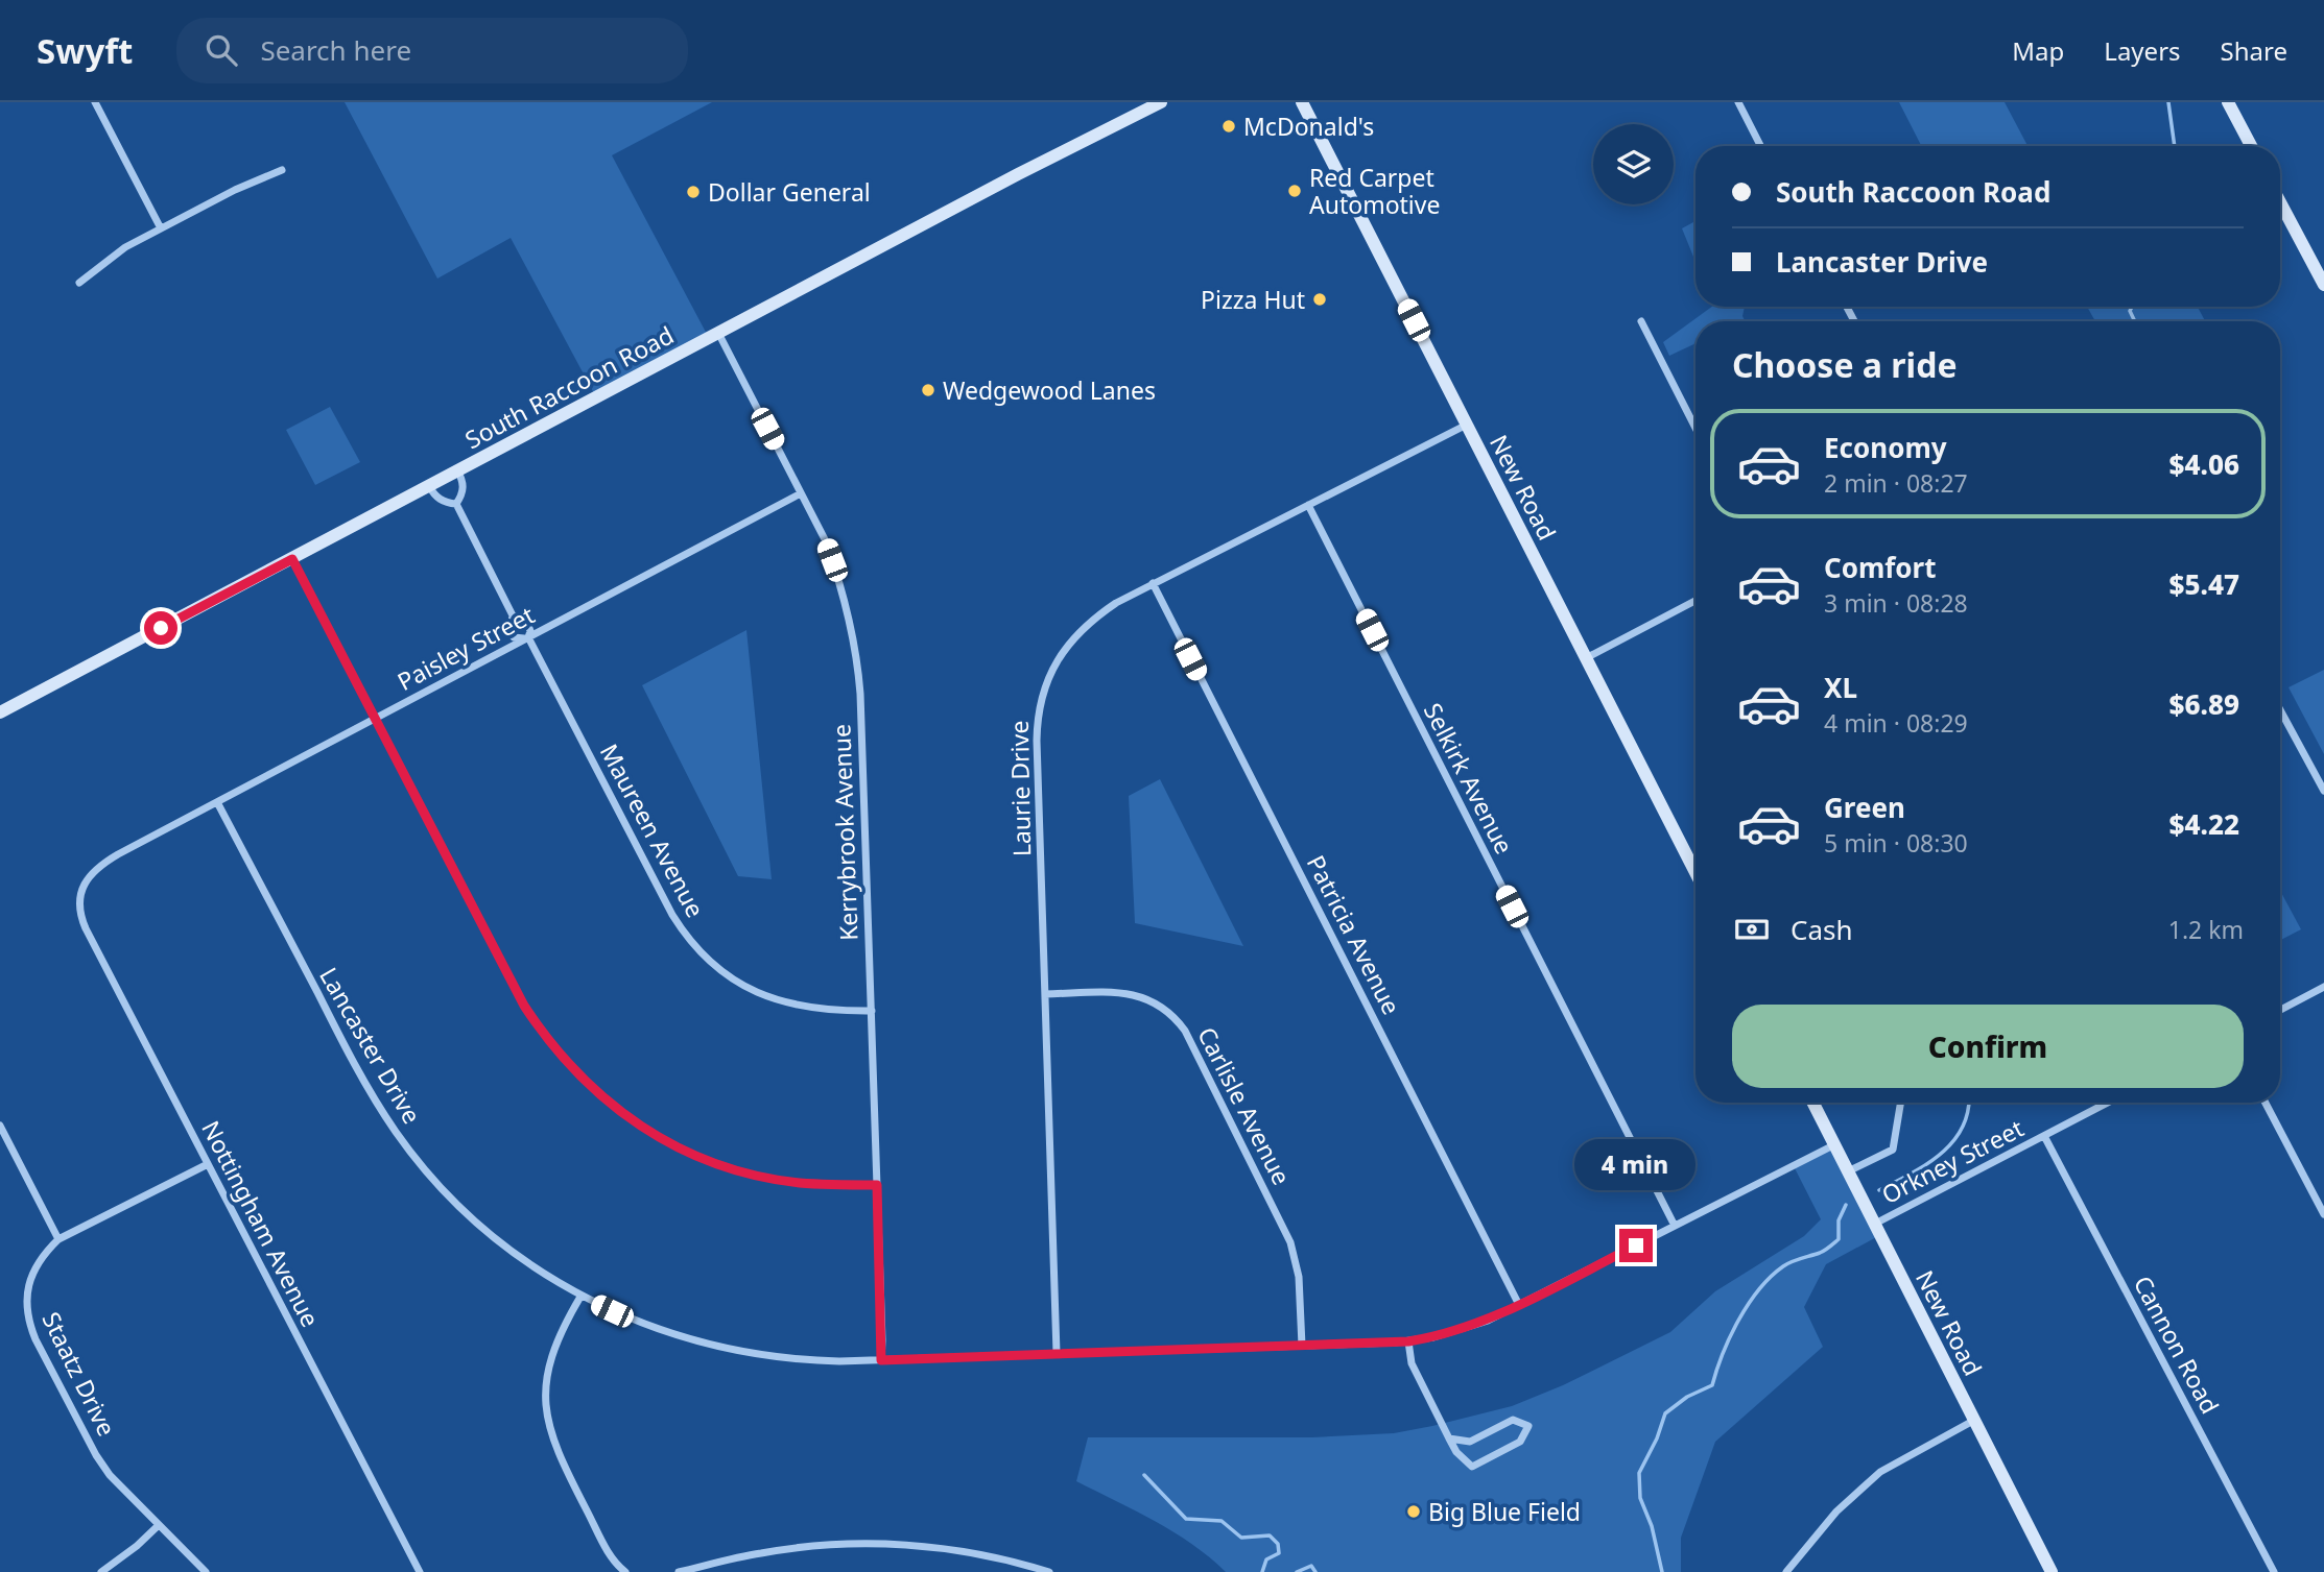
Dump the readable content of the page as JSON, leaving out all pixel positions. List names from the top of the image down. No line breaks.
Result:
{"streets":{"street":["South Raccoon Road","New Road","Paisley Street","Selkirk Avenue","Laurie Drive","Maureen Avenue","Kerrybrook Avenue","Patricia Avenue","Lancaster Drive","Carlisle Avenue","Orkney Street","Nottingham Avenue","Cannon Road","Staatz Drive"]},"crossings":[["South Raccoon Road","Kerrybrook Avenue"],["New Road","Laurie Drive"],["New Road","Lancaster Drive"],["New Road","Orkney Street"],["Paisley Street","Maureen Avenue"],["Paisley Street","Kerrybrook Avenue"],["Paisley Street","Lancaster Drive"],["Paisley Street","Nottingham Avenue"],["Selkirk Avenue","Laurie Drive"],["Selkirk Avenue","Lancaster Drive"],["Laurie Drive","Patricia Avenue"],["Laurie Drive","Lancaster Drive"],["Laurie Drive","Carlisle Avenue"],["Maureen Avenue","Kerrybrook Avenue"],["Kerrybrook Avenue","Lancaster Drive"],["Patricia Avenue","Lancaster Drive"],["Lancaster Drive","Carlisle Avenue"],["Orkney Street","Cannon Road"],["Nottingham Avenue","Staatz Drive"]],"places":["McDonald's","Red Carpet Automotive","Dollar General","Pizza Hut","Wedgewood Lanes","Big Blue Field"],"page":{"header":"Swyft","search":"Search here","nav":["Map","Layers","Share"],"banner":["South Raccoon Road","Lancaster Drive"],"heading":"Choose a ride","list":[{"name":"Economy","note":"2 min · 08:27","value":"$4.06"},{"name":"Comfort","note":"3 min · 08:28","value":"$5.47"},{"name":"XL","note":"4 min · 08:29","value":"$6.89"},{"name":"Green","note":"5 min · 08:30","value":"$4.22"}],"pay":["Cash","1.2 km"],"buttons":"Confirm","bubble":"4 min"}}
